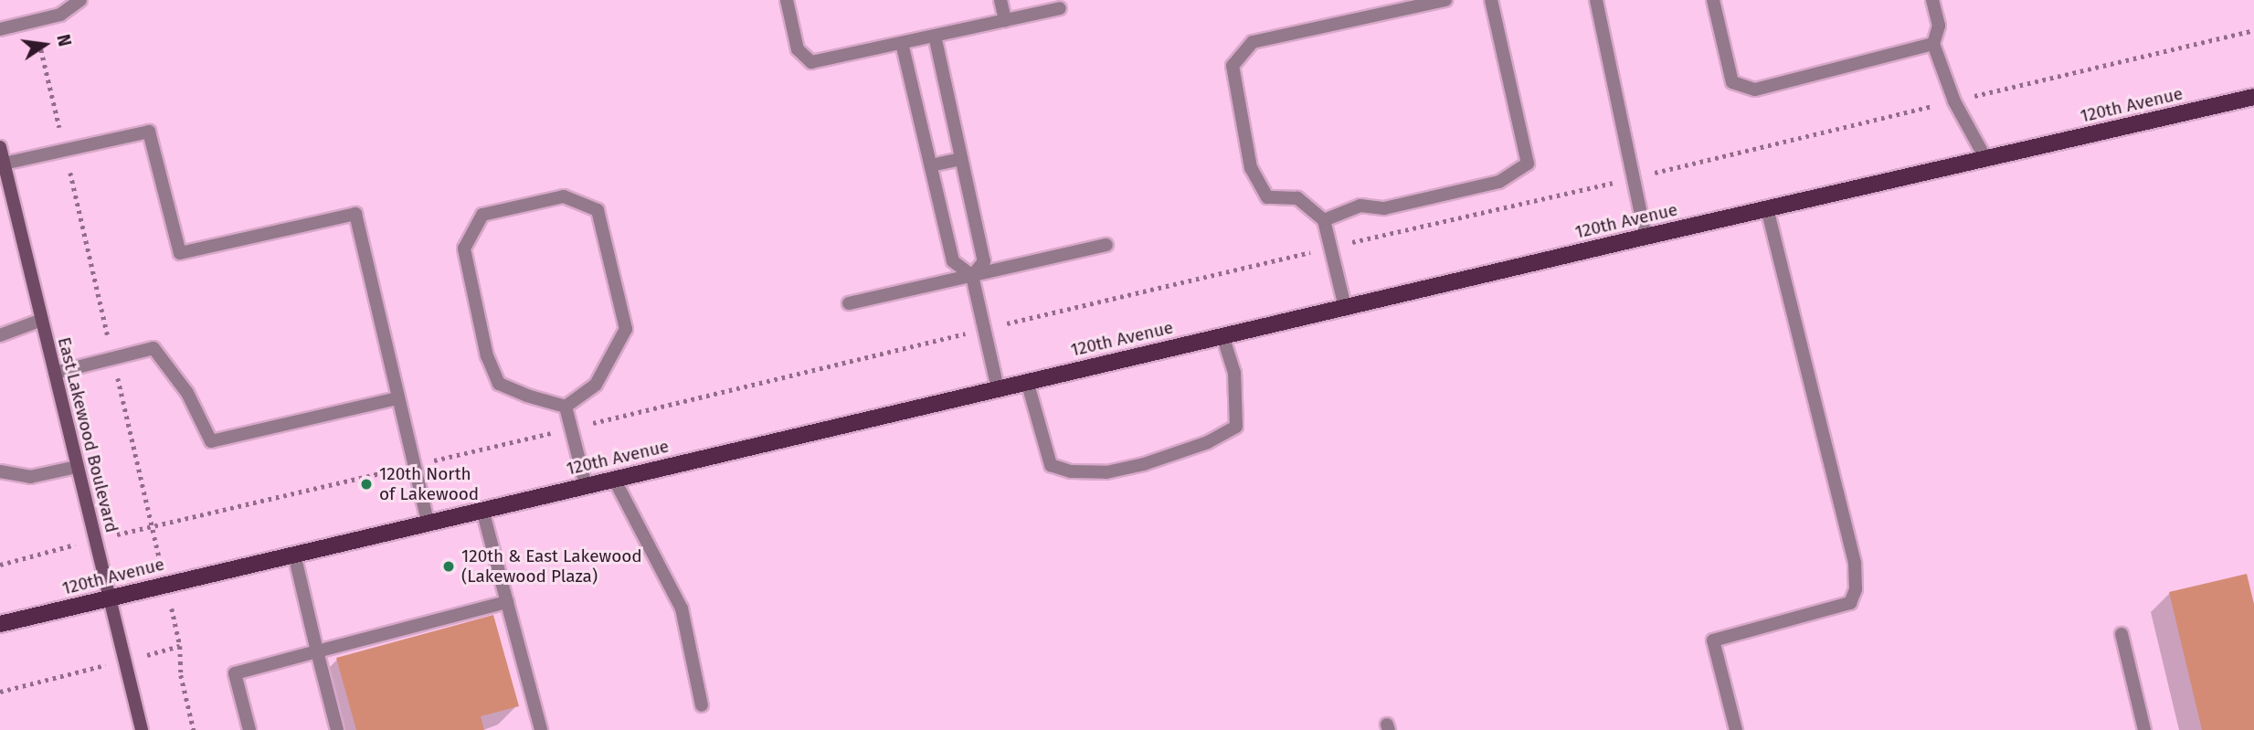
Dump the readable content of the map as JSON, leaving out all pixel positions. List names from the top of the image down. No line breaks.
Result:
{"streets":{"main road":["120th Avenue","East Lakewood Boulevard"]},"crossings":[["120th Avenue","East Lakewood Boulevard"]],"places":["120th North of Lakewood","120th & East Lakewood (Lakewood Plaza)"],"north":"right"}
